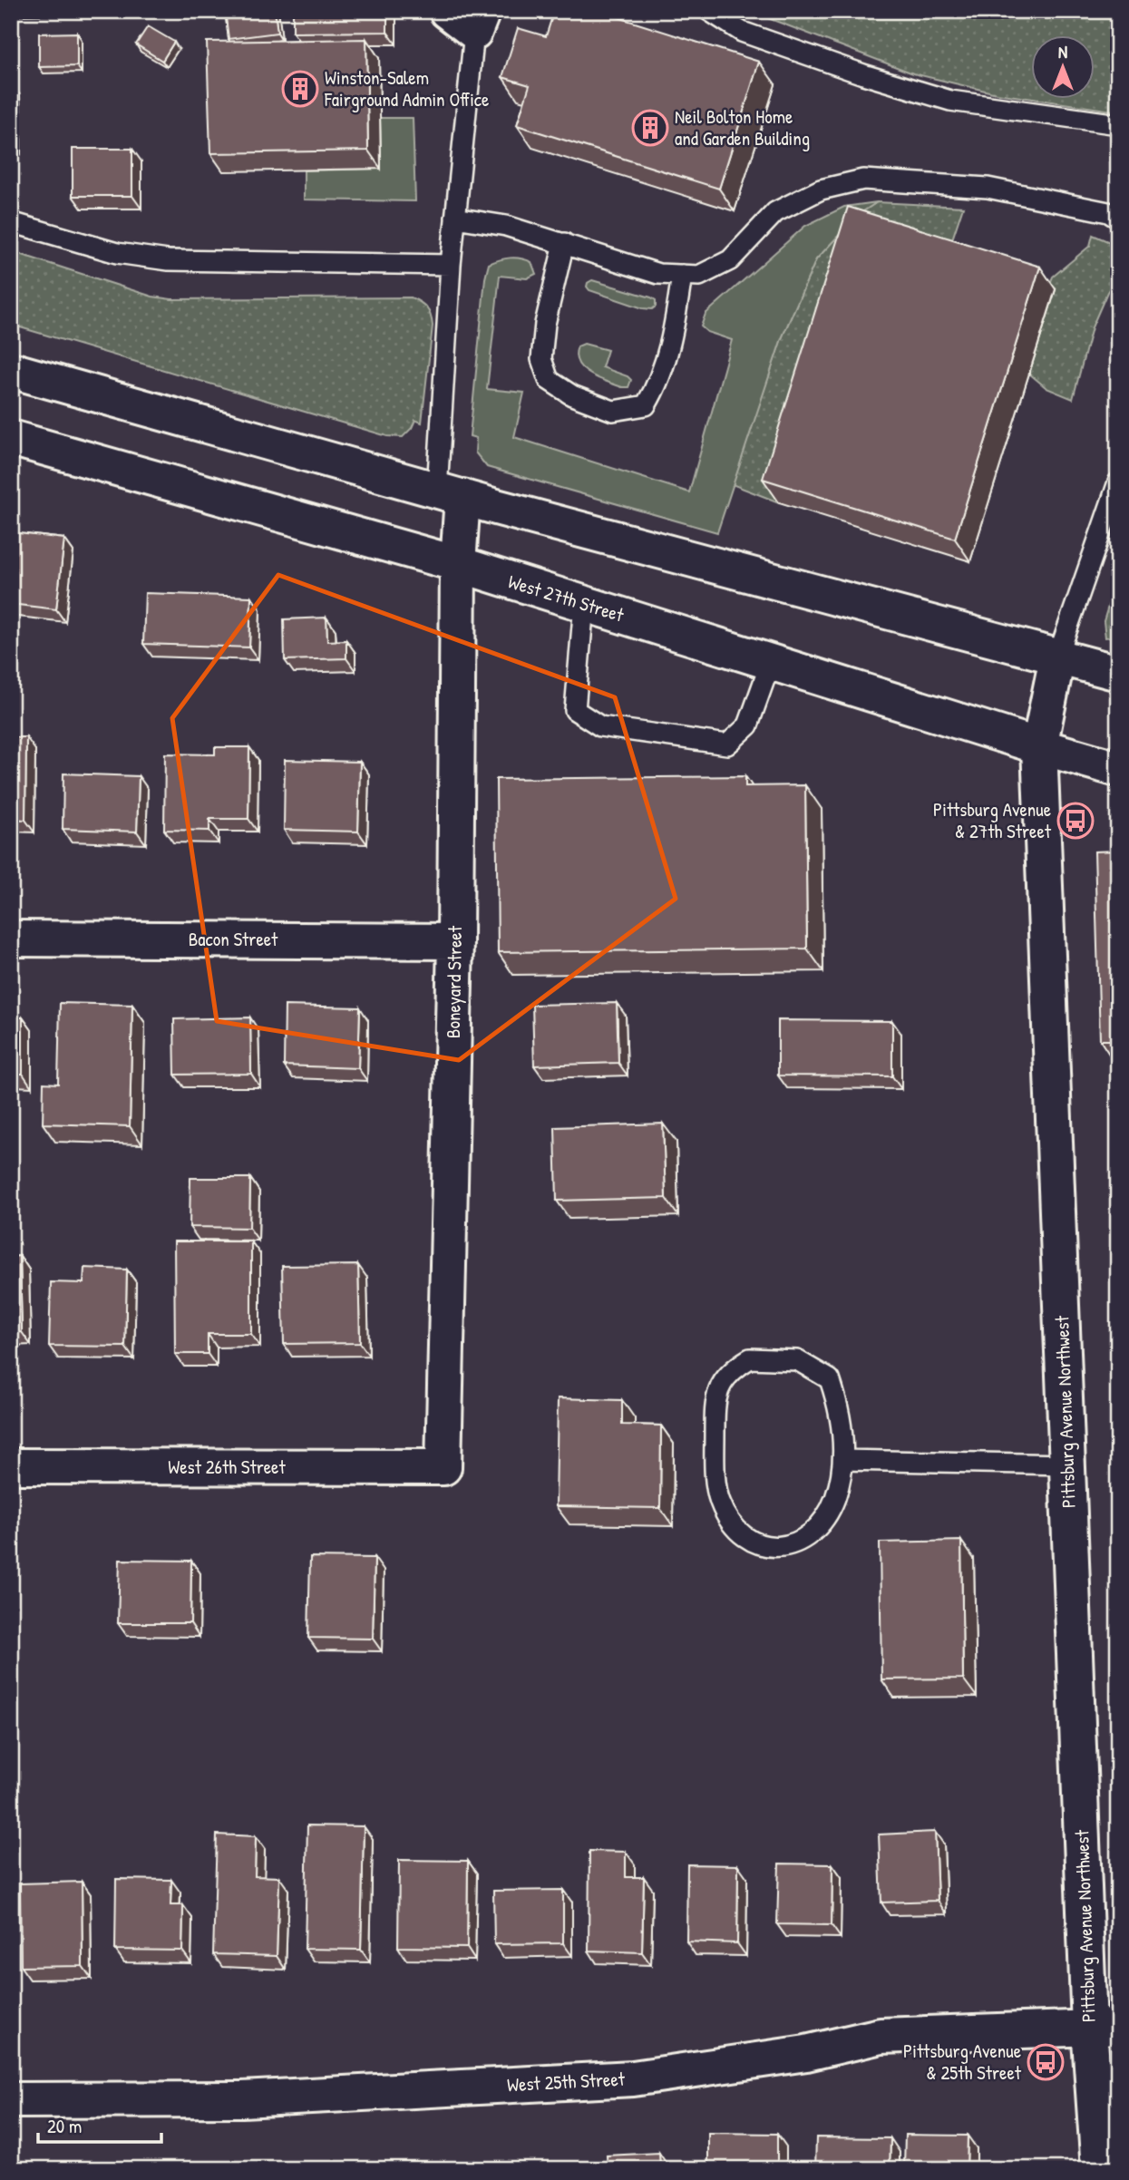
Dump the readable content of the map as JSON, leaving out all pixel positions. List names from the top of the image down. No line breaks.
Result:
{"streets":{"street":["West 27th Street","Bacon Street","Boneyard Street","Pittsburg Avenue Northwest","West 26th Street","West 25th Street"]},"crossings":[["West 27th Street","Boneyard Street"],["West 27th Street","Pittsburg Avenue Northwest"],["Bacon Street","Boneyard Street"],["Boneyard Street","West 26th Street"],["Pittsburg Avenue Northwest","West 25th Street"]],"places":{"building":["Winston-Salem Fairground Admin Office","Neil Bolton Home and Garden Building"],"bus stop":["Pittsburg Avenue & 27th Street","Pittsburg Avenue & 25th Street"]},"scale_bar":"20 m","north":"top"}
